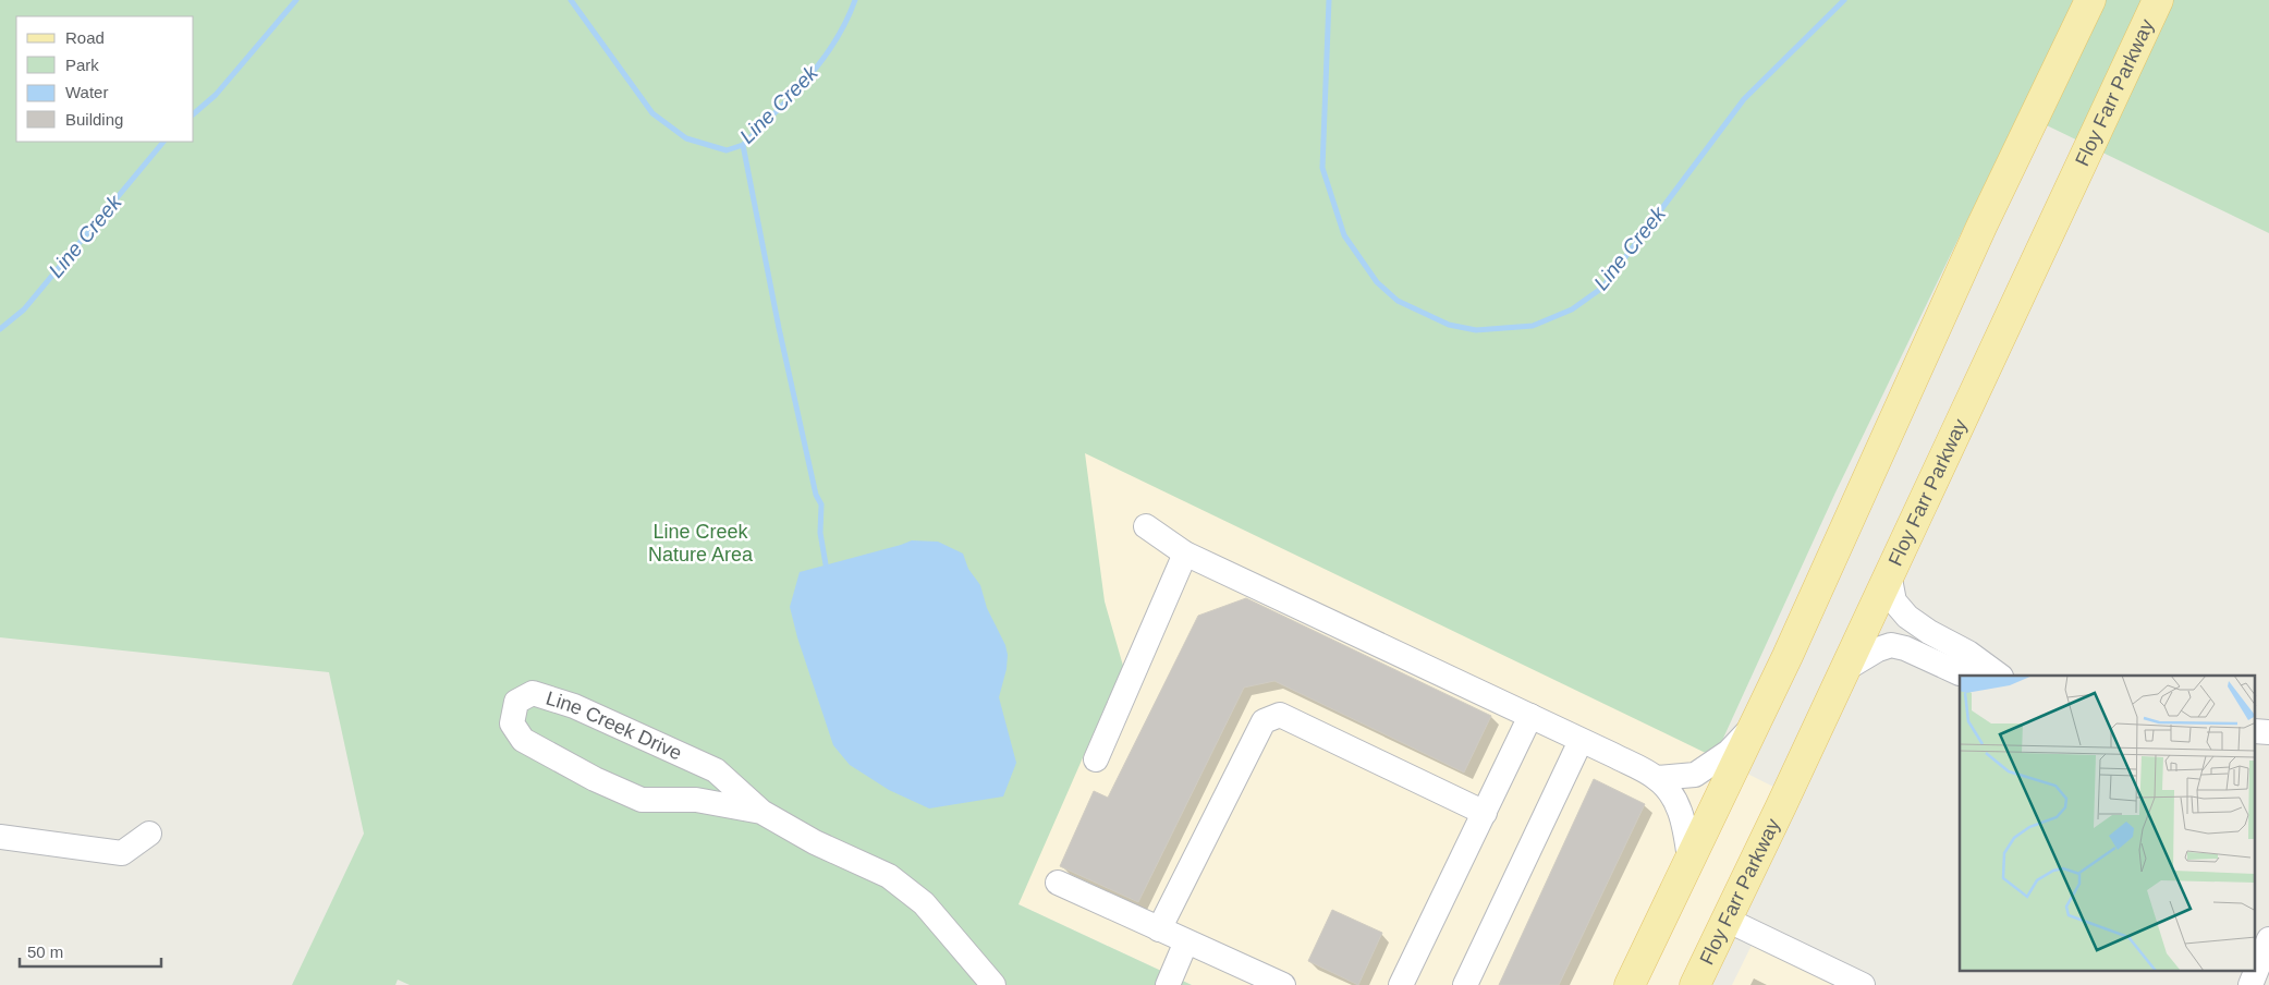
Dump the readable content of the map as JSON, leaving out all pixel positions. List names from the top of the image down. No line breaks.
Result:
{"streets":{"main road":["Floy Farr Parkway"],"street":["Line Creek Drive"]},"water":["Line Creek"],"parks":["Line Creek Nature Area"],"legend":["Road","Park","Water","Building"],"scale_bar":"50 m"}
